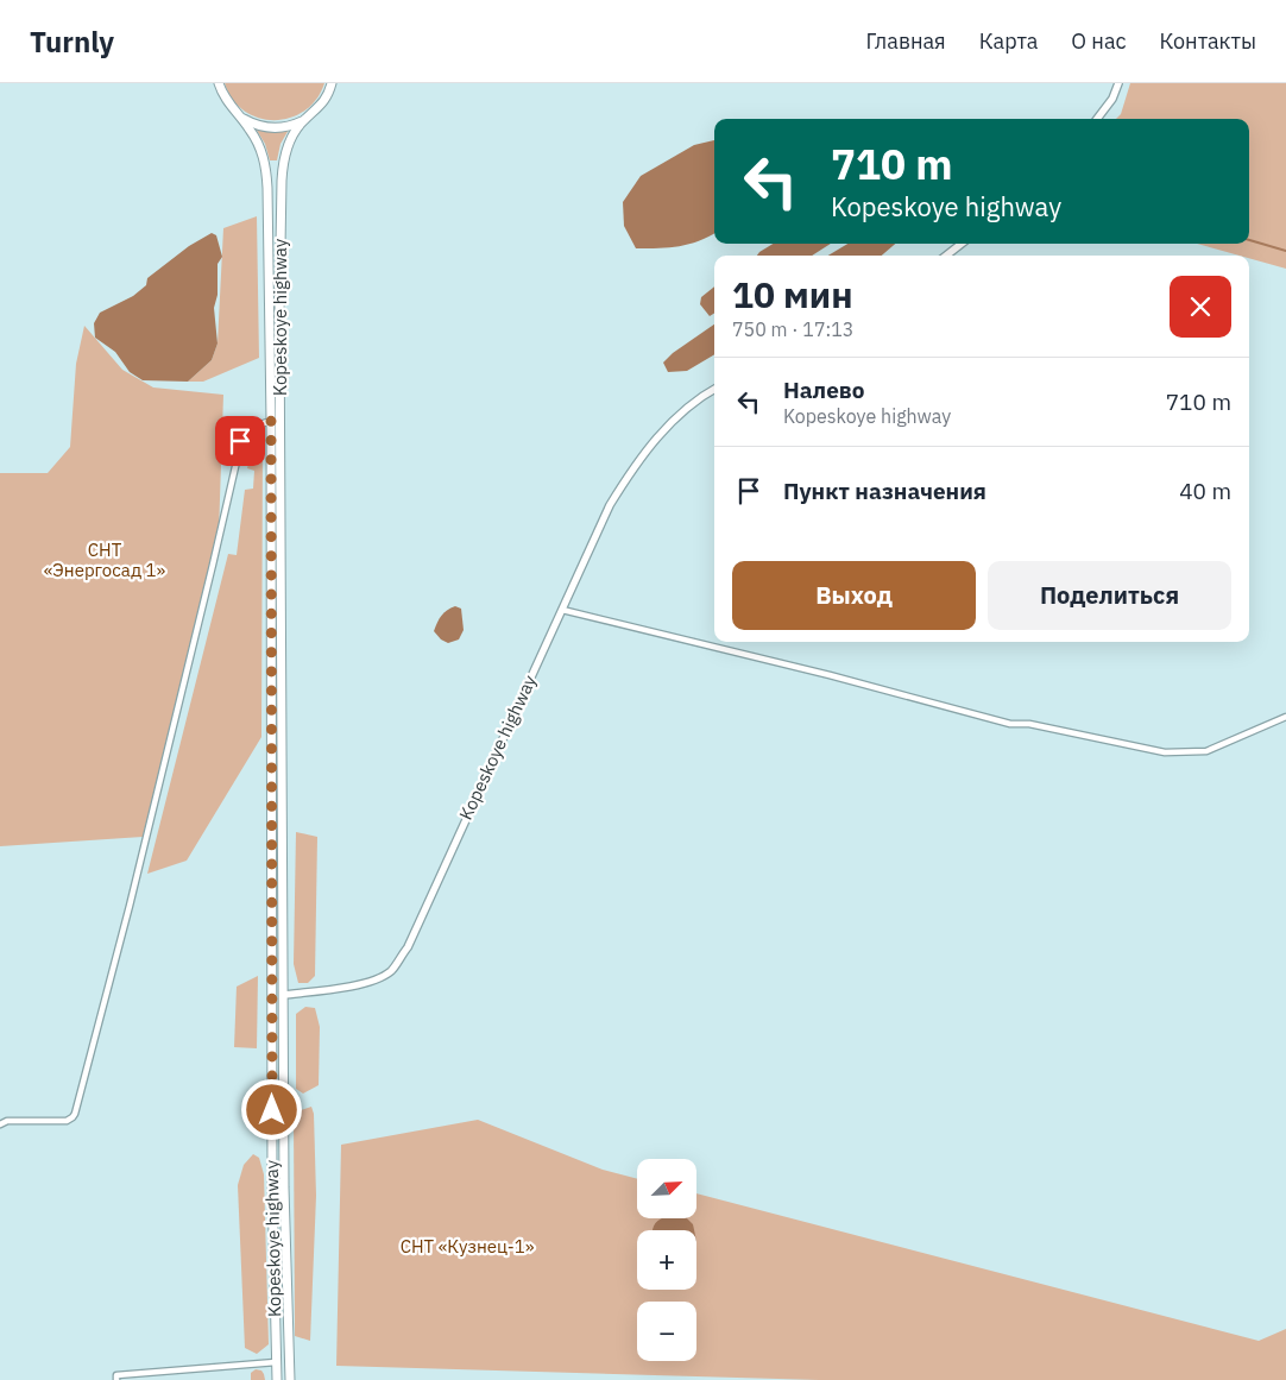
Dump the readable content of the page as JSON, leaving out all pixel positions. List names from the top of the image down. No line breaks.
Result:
{"streets":{"main road":["Kopeskoye highway"]},"parks":["СНТ «Энергосад 1»","СНТ «Кузнец-1»"],"north":"top right","page":{"header":"Turnly","nav":["Главная","Карта","О нас","Контакты"],"turn":["710 m","Kopeskoye highway"],"heading":["10 мин","750 m · 17:13"],"list":[{"name":"Налево","note":"Kopeskoye highway","value":"710 m"},{"name":"Пункт назначения","value":"40 m"}],"buttons":["Выход","Поделиться"],"map_buttons":["+","−"]}}
